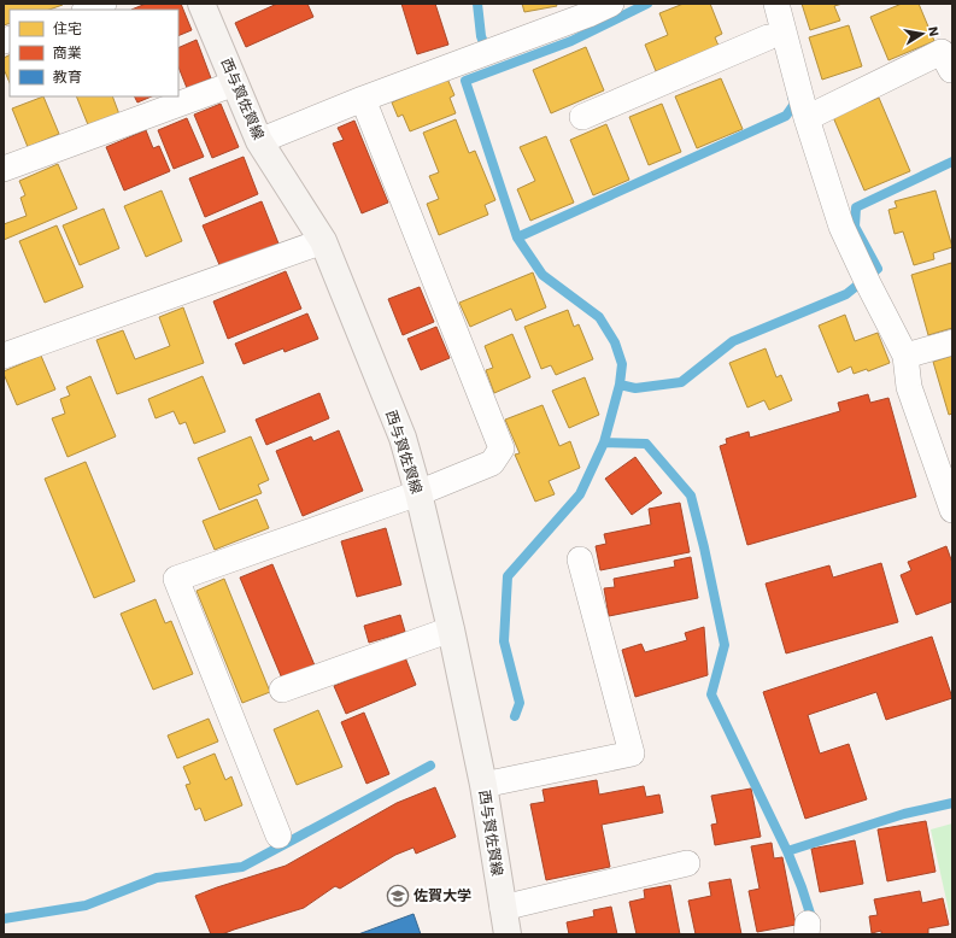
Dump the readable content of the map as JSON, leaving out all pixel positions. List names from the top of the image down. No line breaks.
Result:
{"streets":{"main road":["西与賀佐賀線"]},"places":{"school or university":["佐賀大学"]},"legend":["住宅","商業","教育"],"north":"right"}
